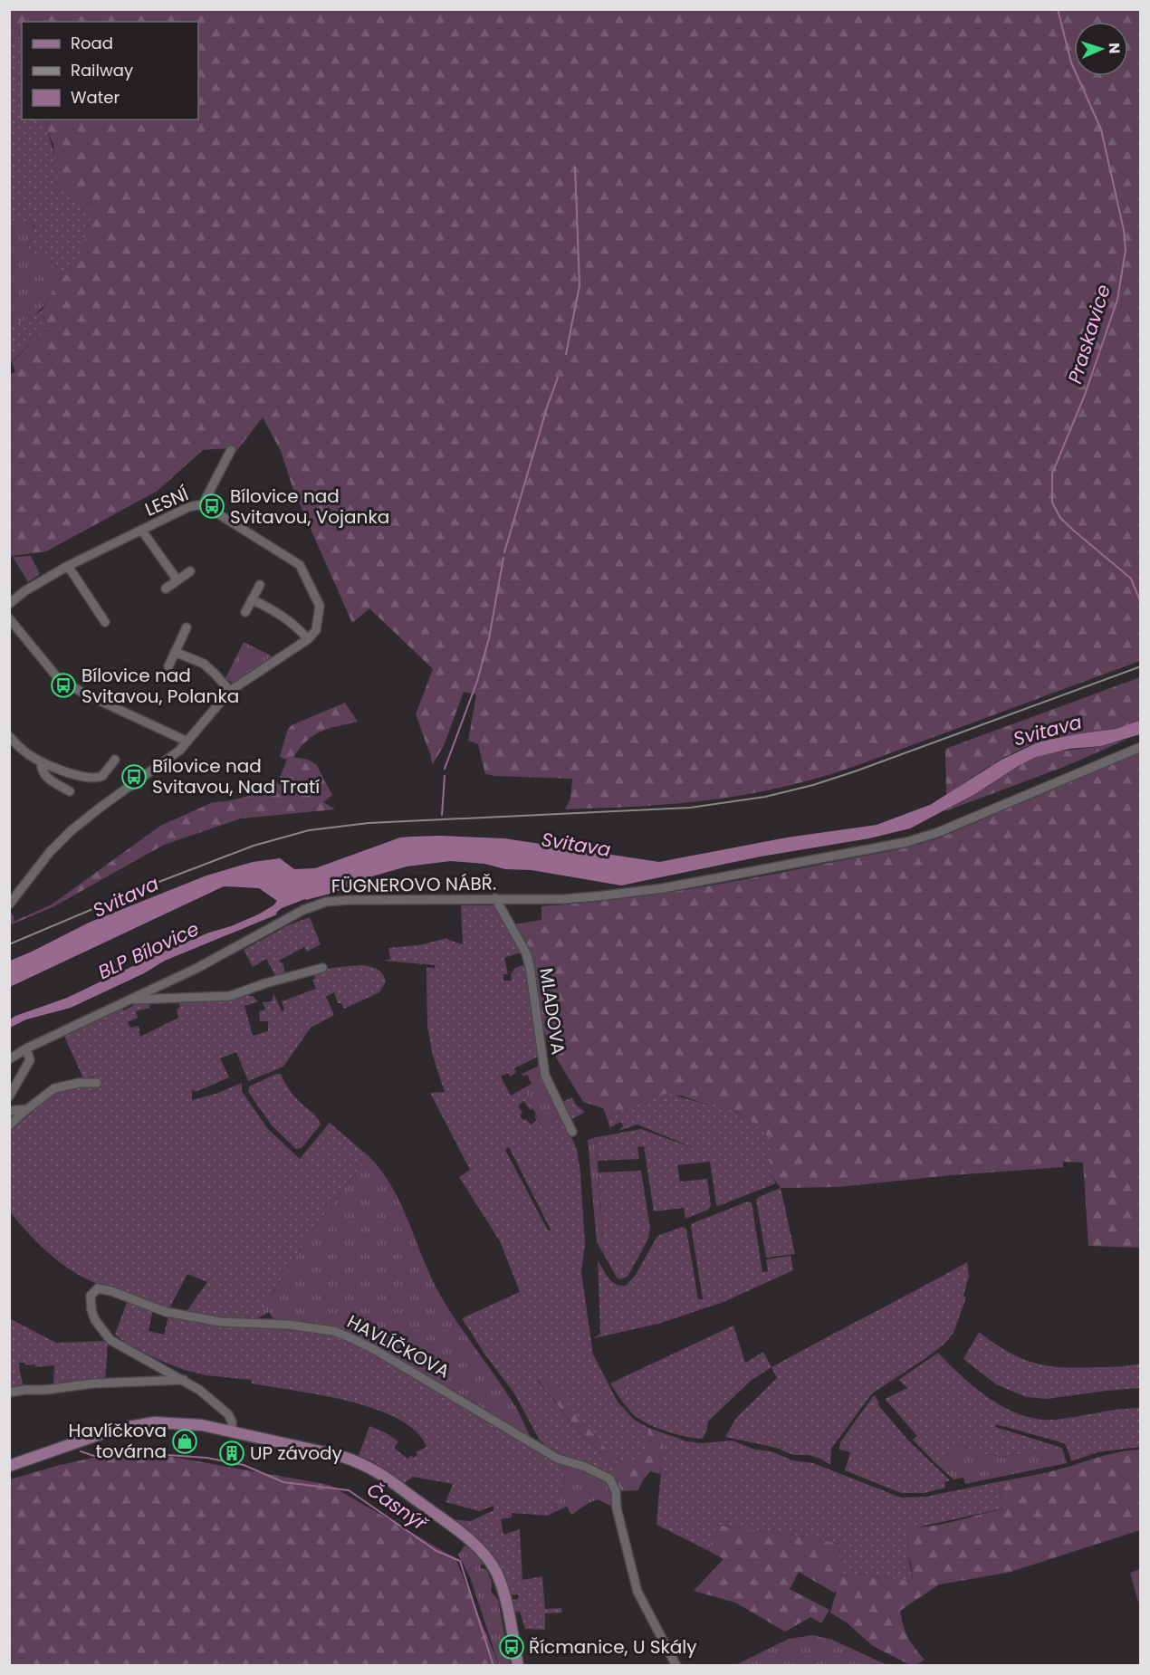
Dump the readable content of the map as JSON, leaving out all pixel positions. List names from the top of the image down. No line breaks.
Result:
{"streets":{"street":["LESNÍ","FÜGNEROVO NÁBŘ.","MLADOVA","HAVLÍČKOVA"]},"crossings":[["FÜGNEROVO NÁBŘ.","MLADOVA"]],"water":["Praskavice","Svitava","BLP Bílovice","Časnýř"],"places":{"bus stop":["Bílovice nad Svitavou, Vojanka","Bílovice nad Svitavou, Polanka","Bílovice nad Svitavou, Nad Tratí","Řícmanice, U Skály"],"shop":["Havlíčkova továrna"],"building":["UP závody"]},"legend":["Road","Railway","Water"],"north":"right"}
